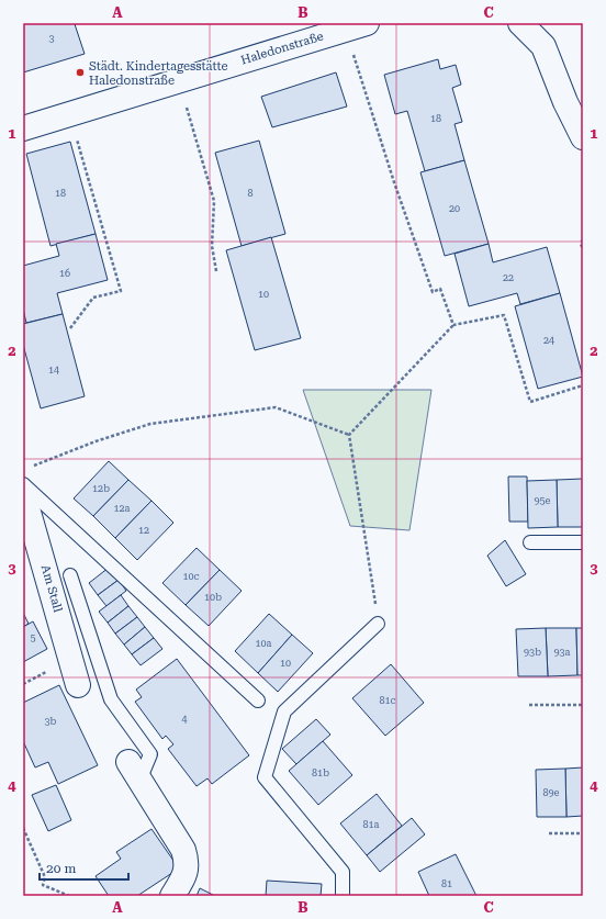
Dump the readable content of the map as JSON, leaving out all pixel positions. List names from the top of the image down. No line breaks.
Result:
{"streets":{"street":["Haledonstraße","Am Stall"]},"places":["Städt. Kindertagesstätte Haledonstraße"],"house_numbers":["3","18","18","8","20","16","22","10","24","14","12b","95e","12a","12","10c","10b","5","10a","93b","93a","10","81c","4","3b","81b","89e","81a","81"],"scale_bar":"20 m","grid":{"columns":["A","B","C"],"rows":["1","2","3","4"]}}
